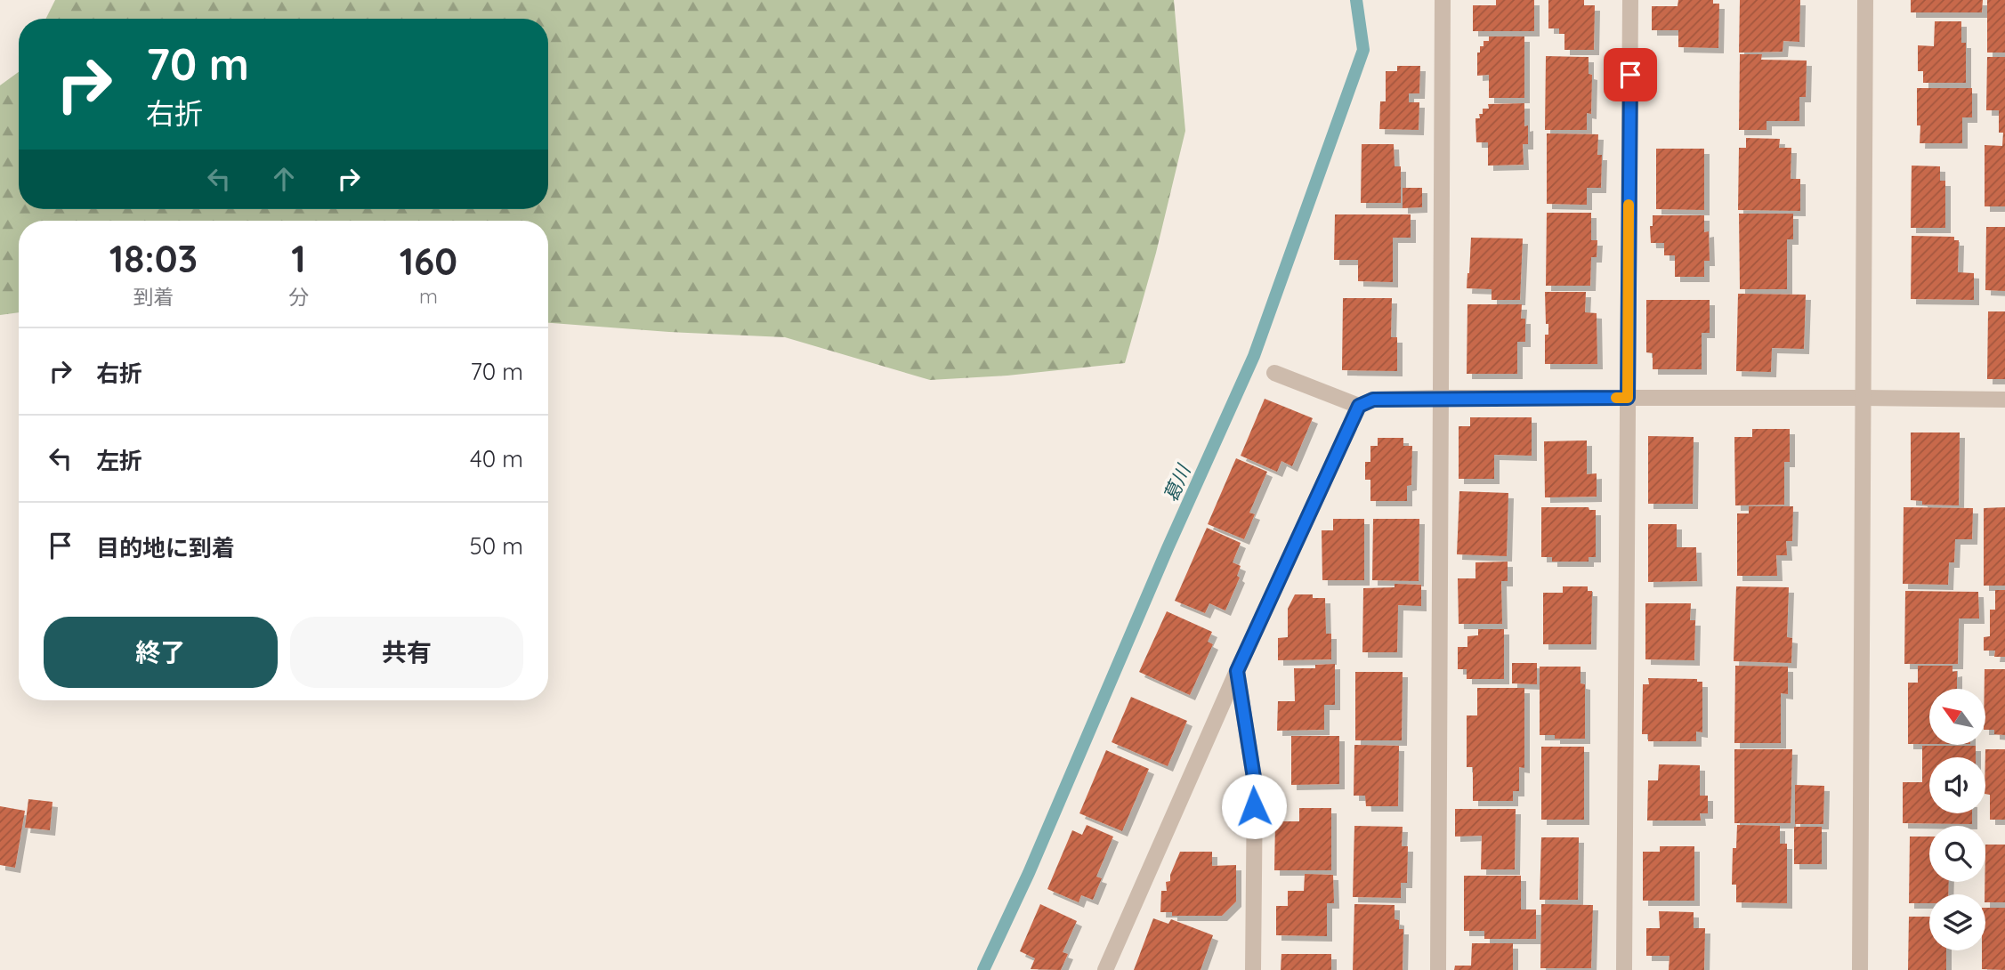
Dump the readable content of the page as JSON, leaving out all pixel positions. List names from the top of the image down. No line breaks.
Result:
{"water":["葛川"],"north":"top left","page":{"turn":["70 m","右折"],"eta":["18:03","到着","1","分","160","m"],"list":[{"name":"右折","value":"70 m"},{"name":"左折","value":"40 m"},{"name":"目的地に到着","value":"50 m"}],"buttons":["終了","共有"]}}
